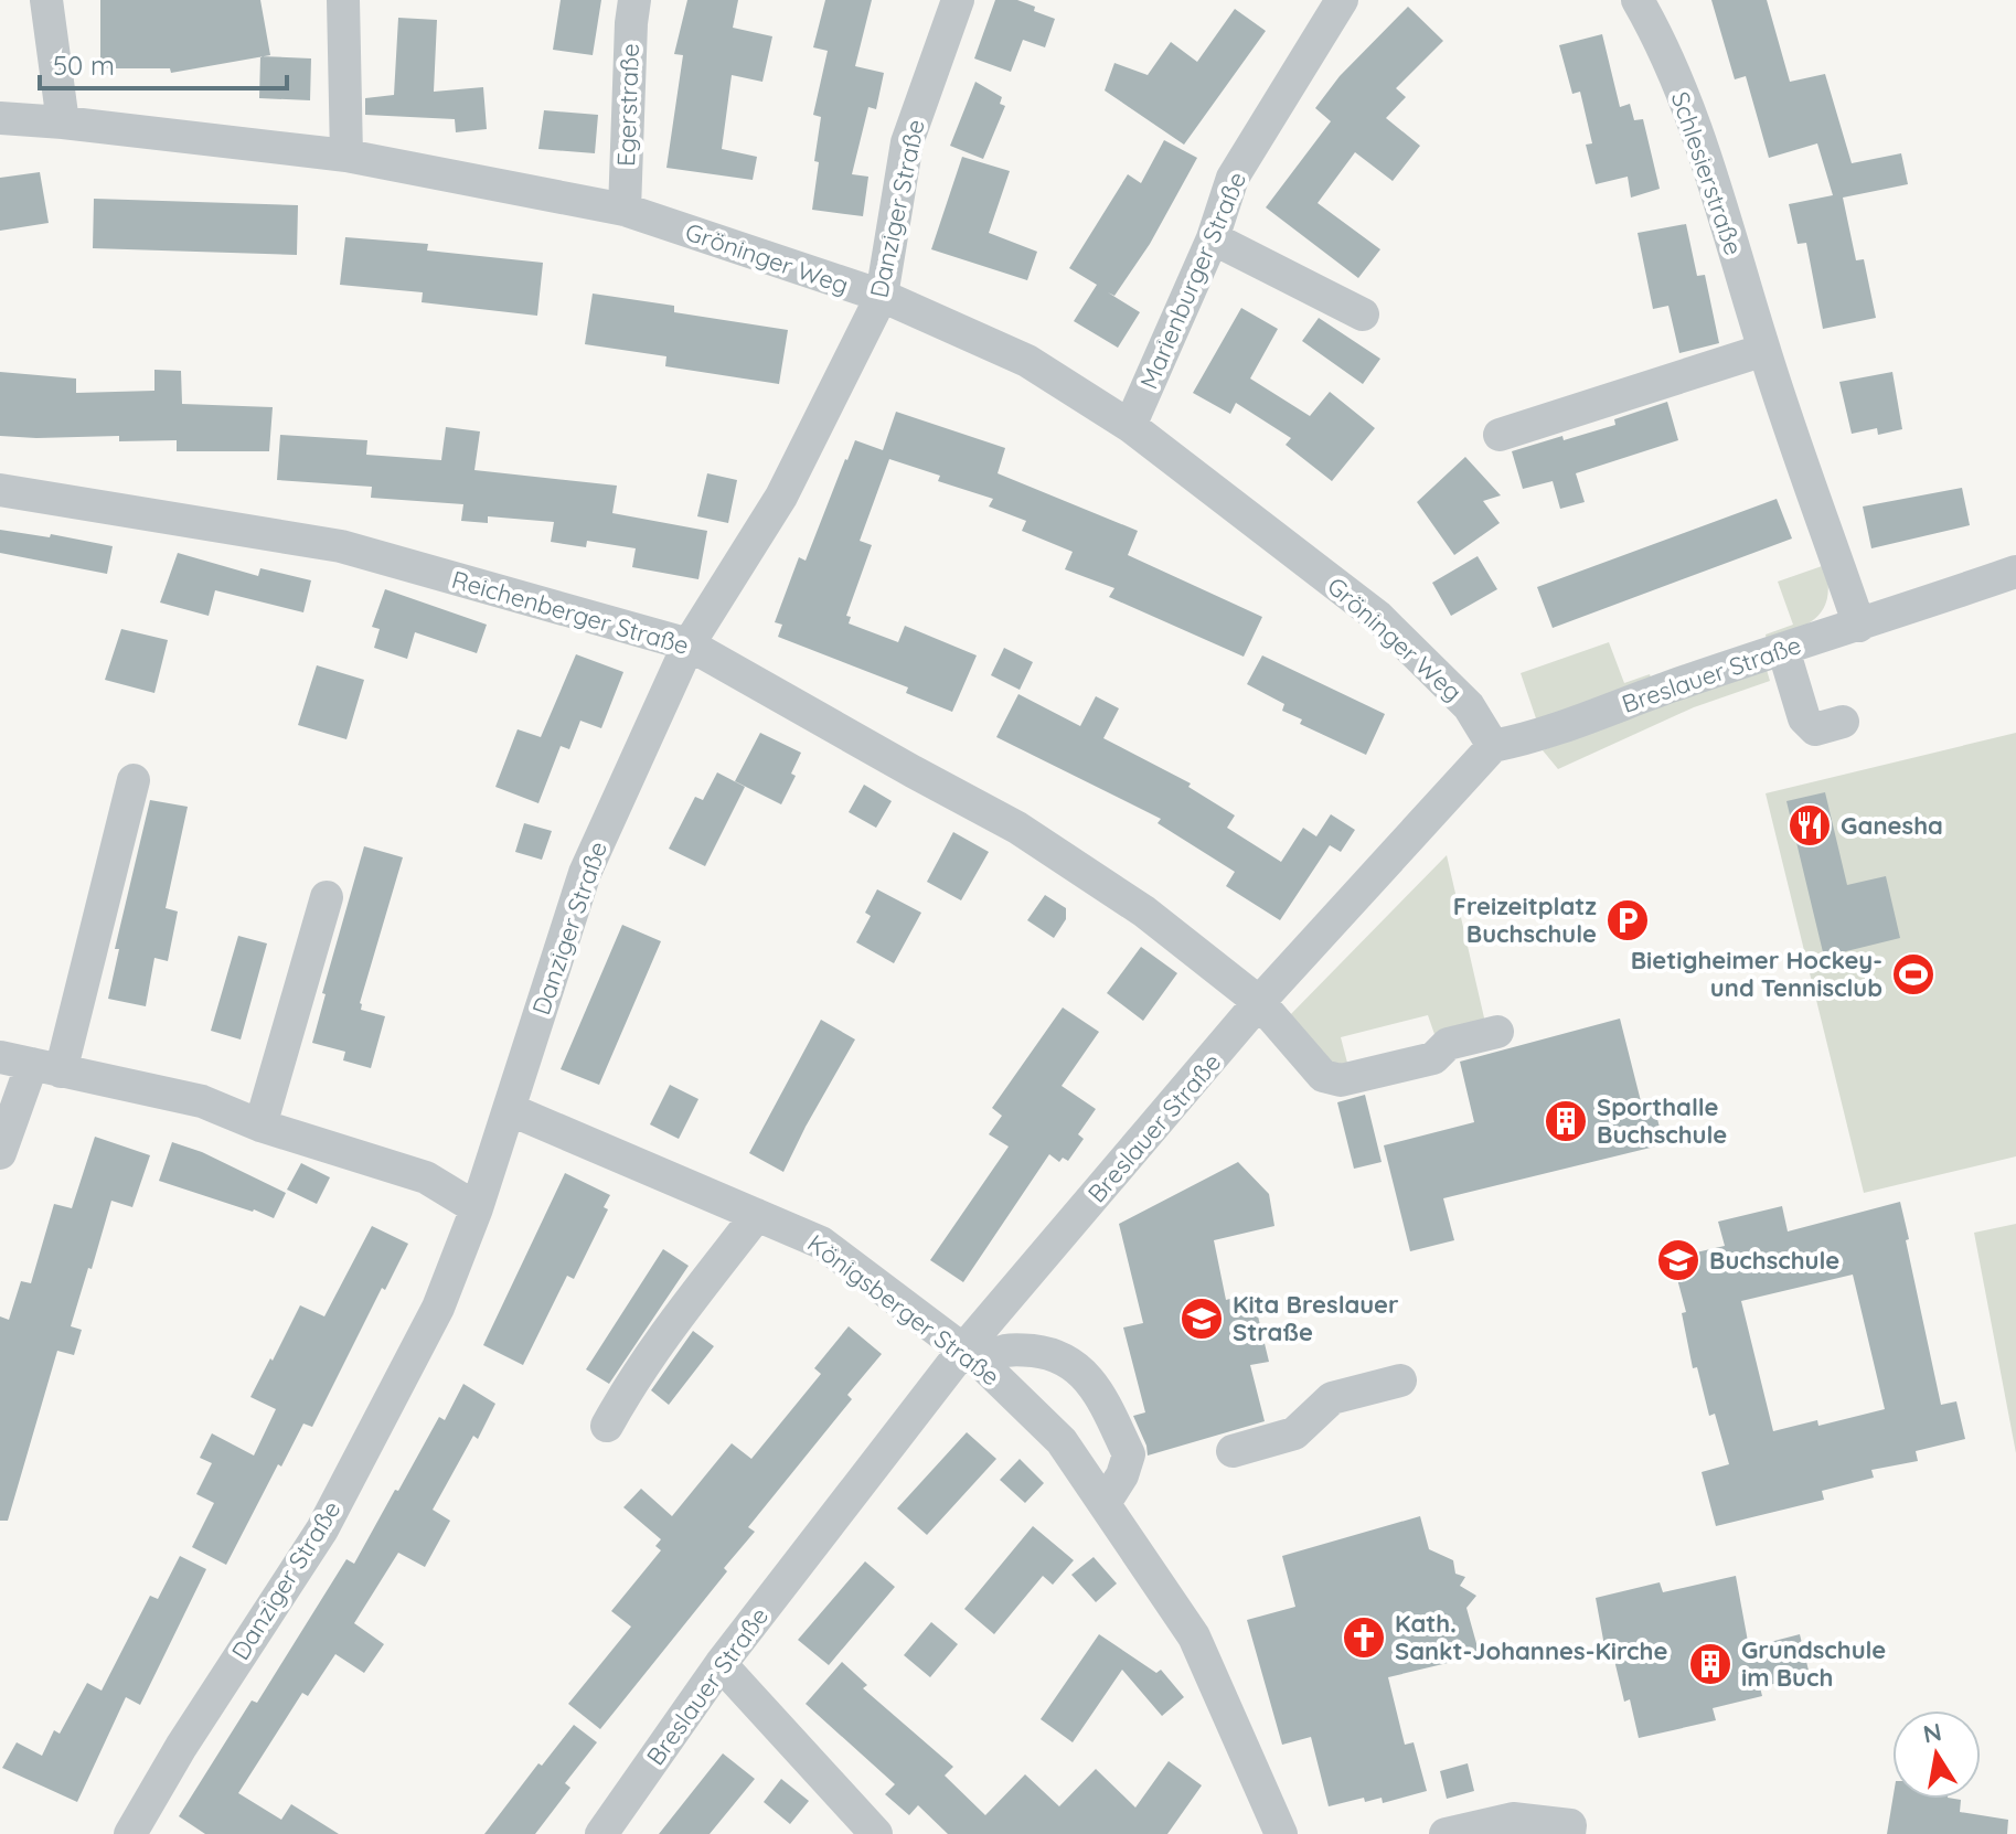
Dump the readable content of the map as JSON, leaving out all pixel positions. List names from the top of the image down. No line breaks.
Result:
{"streets":{"street":["Egerstraße","Schlesierstraße","Danziger Straße","Gröninger Weg","Marienburger Straße","Reichenberger Straße","Breslauer Straße","Königsberger Straße"]},"crossings":[["Egerstraße","Gröninger Weg"],["Schlesierstraße","Breslauer Straße"],["Danziger Straße","Gröninger Weg"],["Danziger Straße","Reichenberger Straße"],["Danziger Straße","Königsberger Straße"],["Gröninger Weg","Marienburger Straße"],["Gröninger Weg","Breslauer Straße"],["Reichenberger Straße","Breslauer Straße"],["Breslauer Straße","Königsberger Straße"]],"places":{"restaurant":["Ganesha"],"parking":["Freizeitplatz Buchschule"],"sports":["Bietigheimer Hockey- und Tennisclub"],"building":["Sporthalle Buchschule","Grundschule im Buch"],"school or university":["Buchschule","Kita Breslauer Straße"],"church":["Kath. Sankt-Johannes-Kirche"]},"scale_bar":"50 m","north":"top"}
